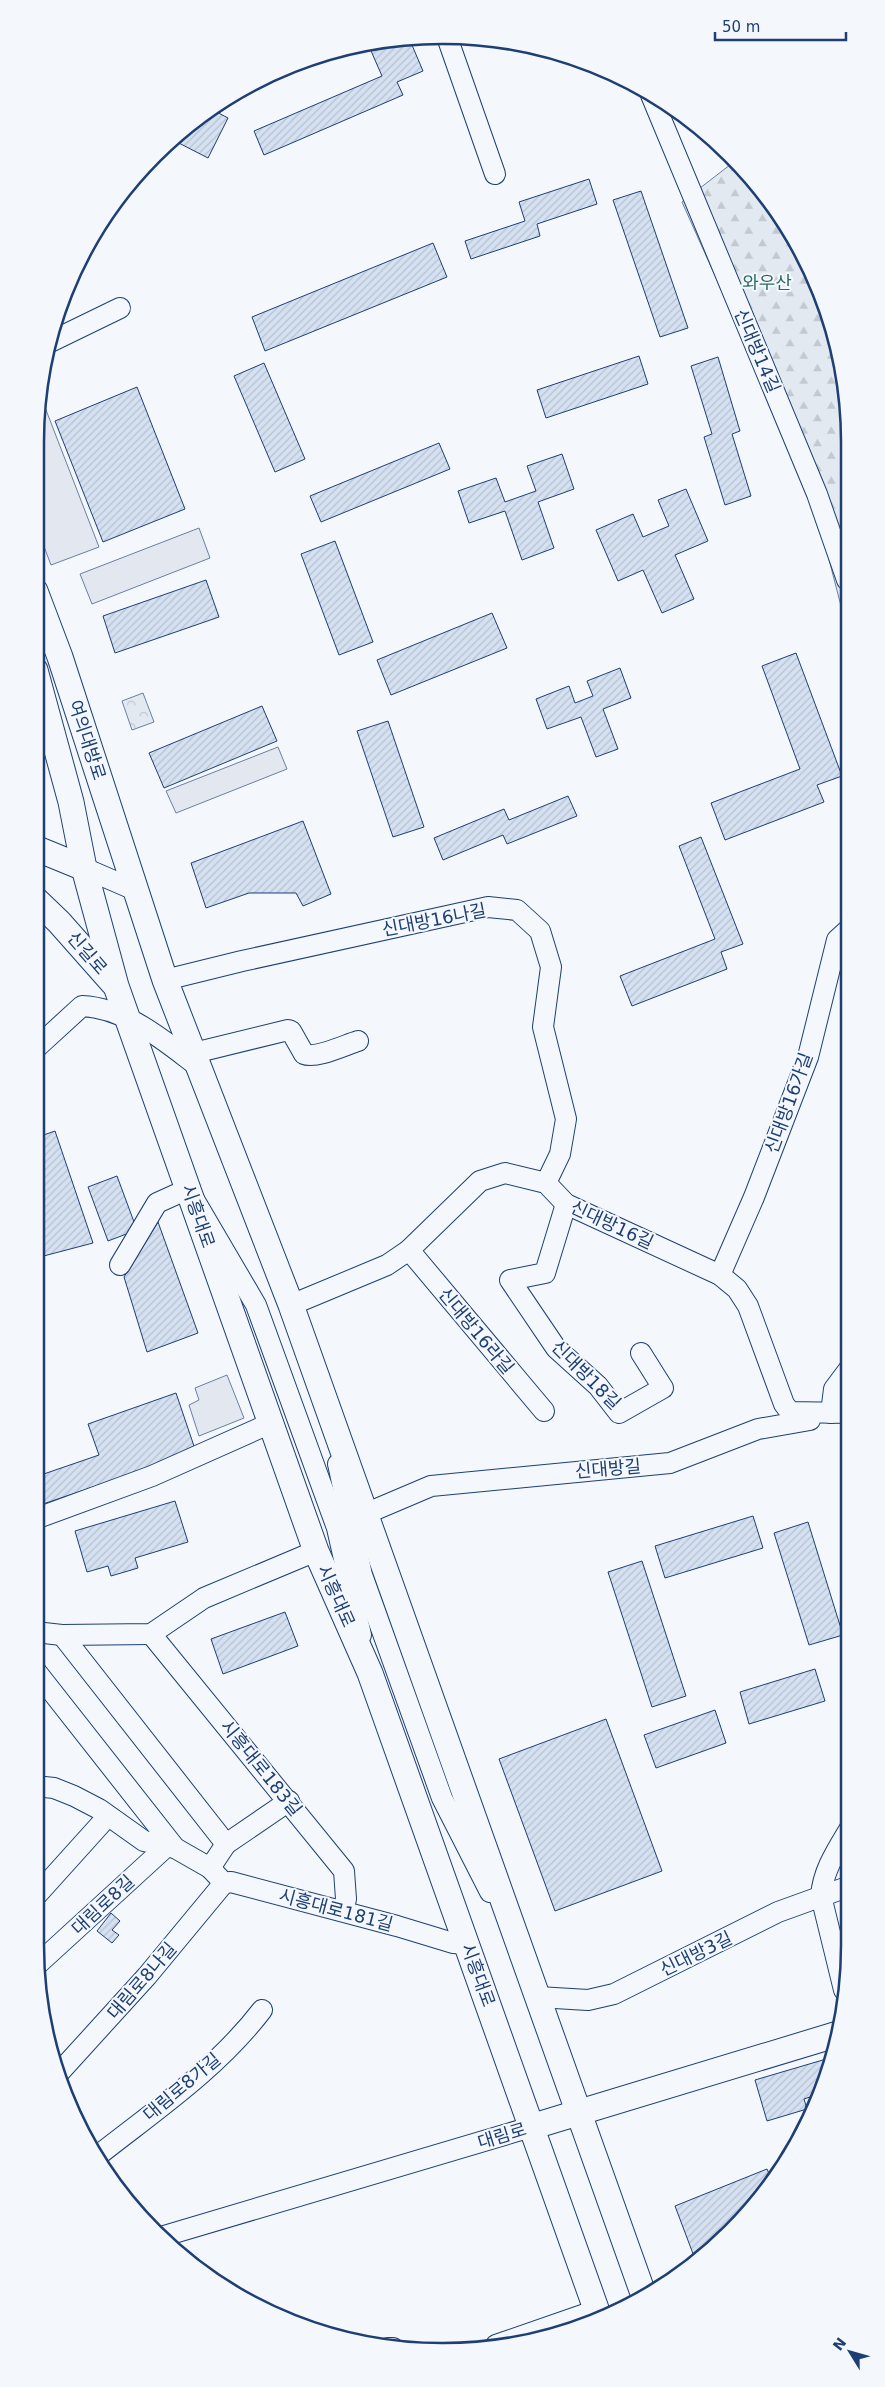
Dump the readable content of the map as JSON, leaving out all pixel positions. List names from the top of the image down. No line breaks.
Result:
{"streets":{"main road":["여의대방로","신길로","시흥대로","대림로"],"street":["신대방14길","신대방16나길","신대방16가길","신대방16길","신대방16라길","신대방18길","신대방길","시흥대로183길","대림로8길","시흥대로181길","신대방3길","대림로8나길","대림로8가길"]},"crossings":[["여의대방로","시흥대로"],["신대방16나길","신대방16길"],["신길로","시흥대로"],["신대방16가길","신대방16길"],["시흥대로","시흥대로181길"],["시흥대로","대림로"],["신대방16길","신대방18길"],["신대방16길","신대방길"],["시흥대로183길","시흥대로181길"],["시흥대로181길","대림로8나길"]],"parks":["와우산"],"scale_bar":"50 m","north":"top left"}
